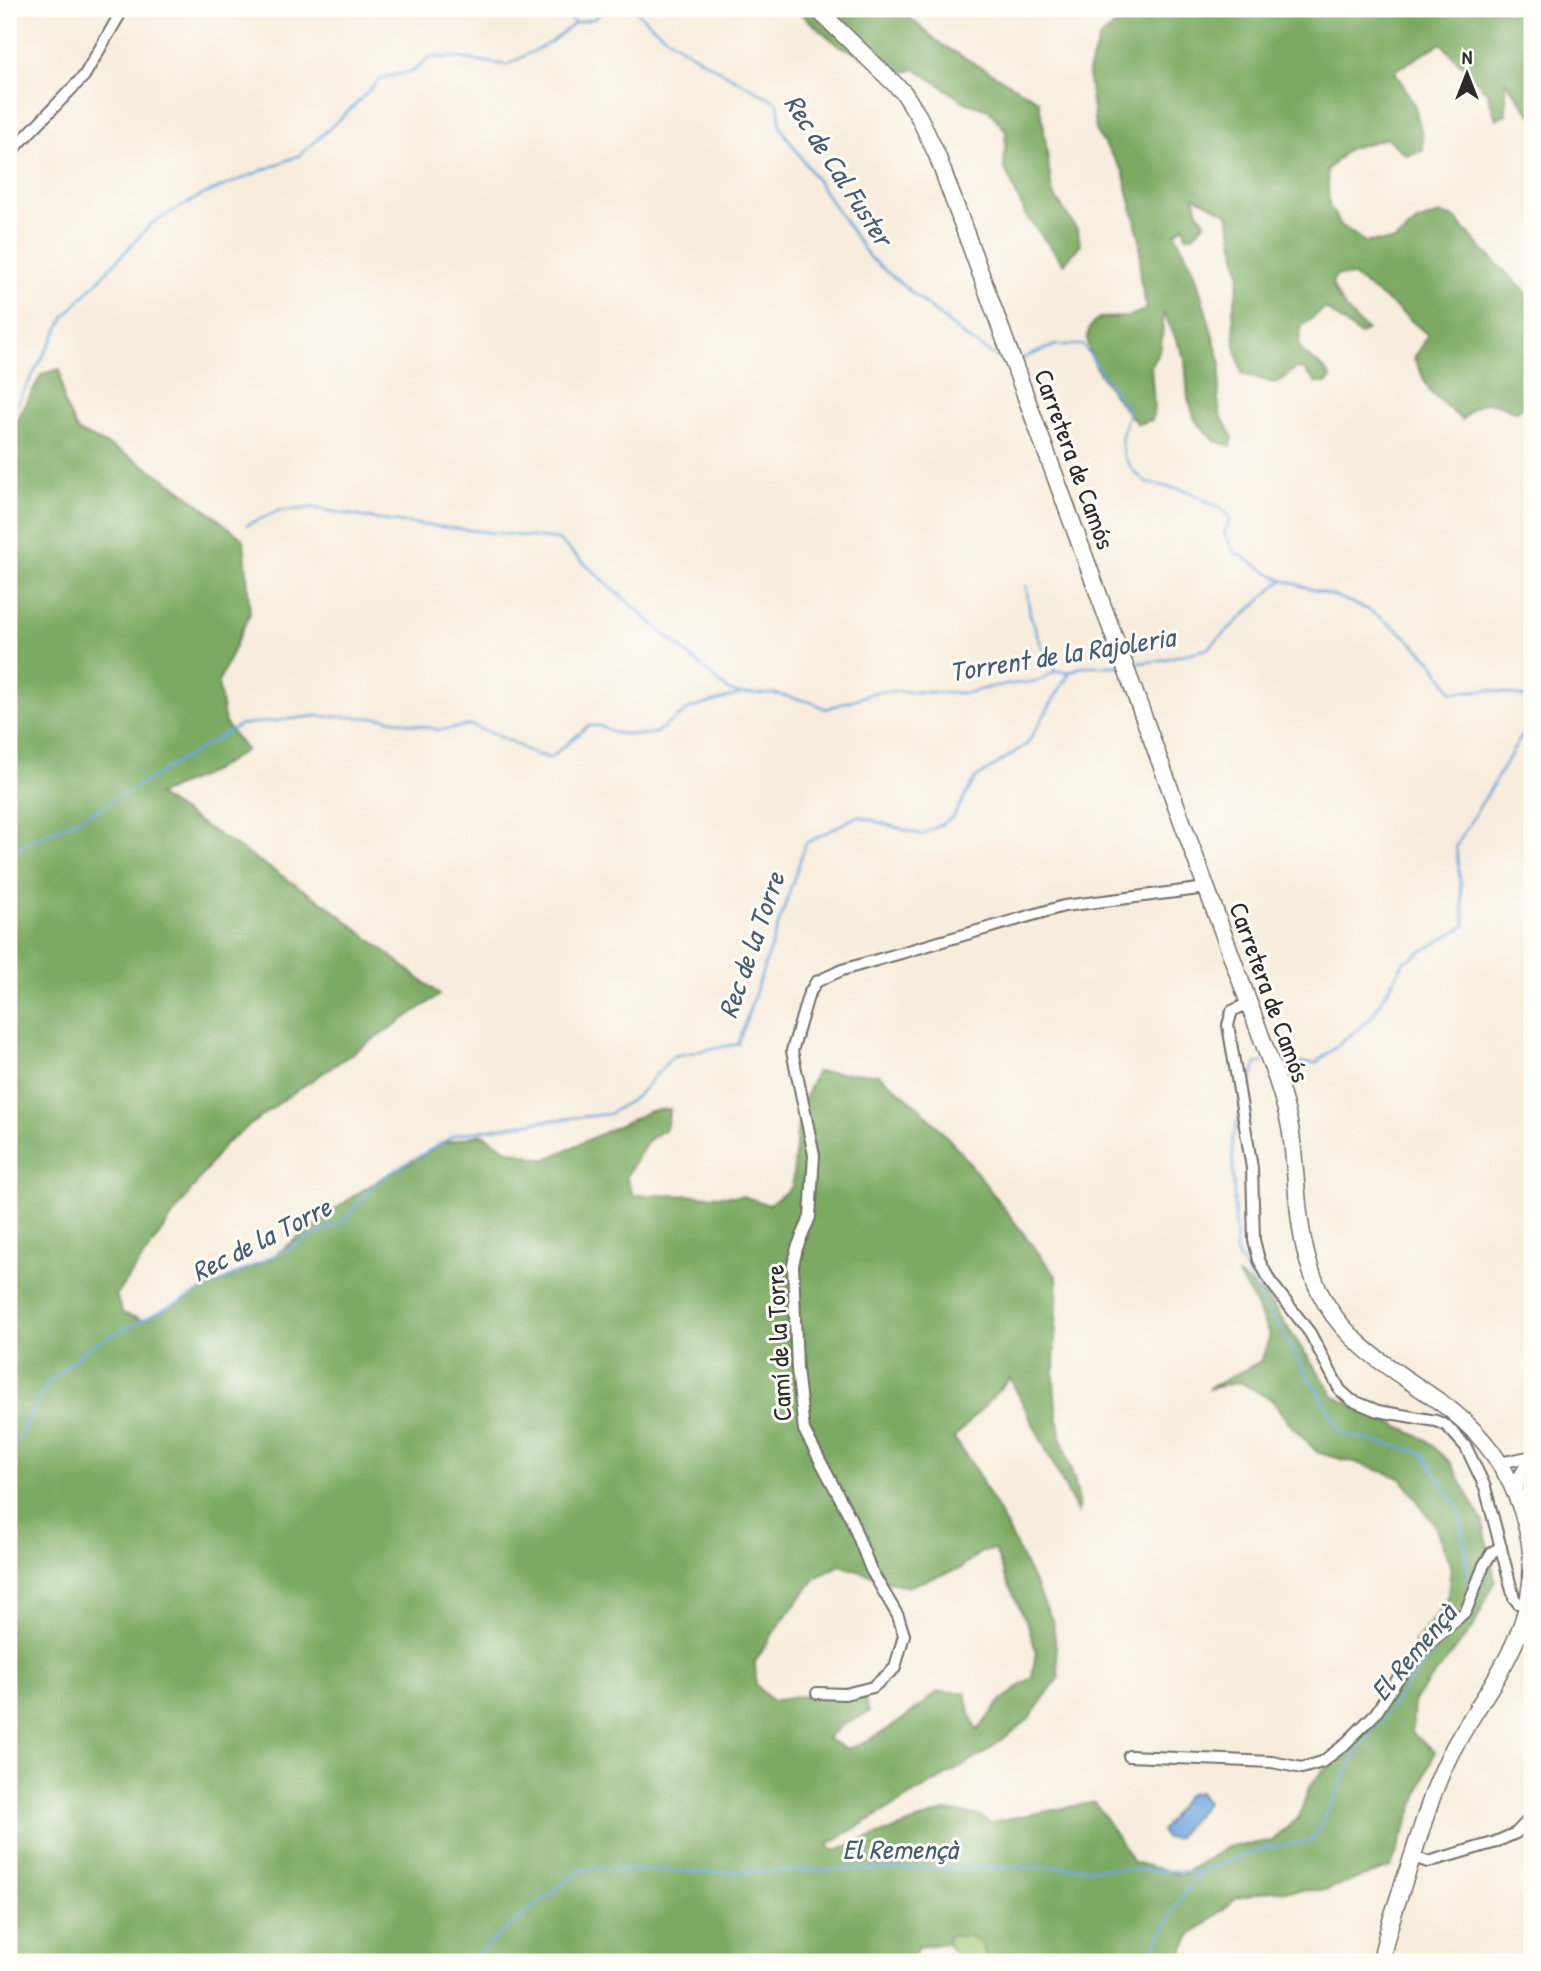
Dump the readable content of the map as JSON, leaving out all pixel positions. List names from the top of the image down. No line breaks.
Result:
{"streets":{"street":["Carretera de Camós","Camí de la Torre"]},"crossings":[["Carretera de Camós","Camí de la Torre"]],"water":["Rec de Cal Fuster","Torrent de la Rajoleria","Rec de la Torre","El Remençà"],"north":"top"}
